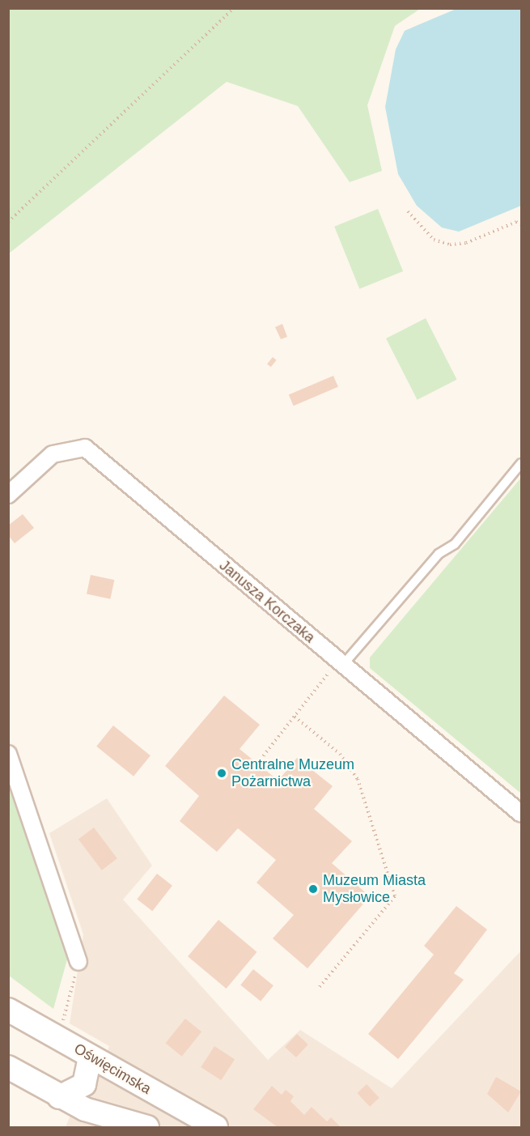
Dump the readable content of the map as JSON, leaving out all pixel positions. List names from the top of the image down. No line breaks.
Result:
{"streets":{"main road":["Oświęcimska"],"street":["Janusza Korczaka"]},"places":["Centralne Muzeum Pożarnictwa","Muzeum Miasta Mysłowice"]}
